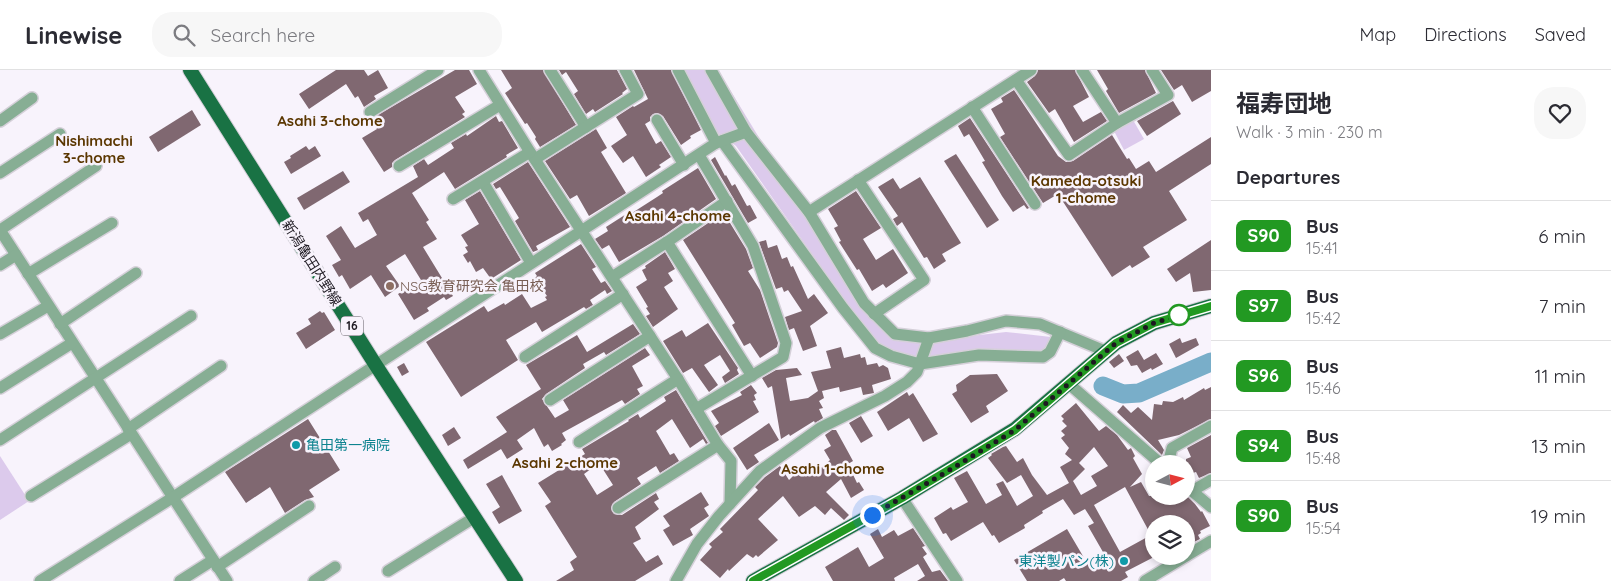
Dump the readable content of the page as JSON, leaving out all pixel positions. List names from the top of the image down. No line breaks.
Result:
{"streets":{"main road":["新潟亀田内野線","16"]},"districts":["Asahi 3-chome","Nishimachi 3-chome","Kameda-otsuki 1-chome","Asahi 4-chome","Asahi 2-chome","Asahi 1-chome"],"places":["NSG教育研究会 亀田校","亀田第一病院","東洋製パン(株)"],"lines":["bus line S90"],"north":"right","page":{"header":"Linewise","search":"Search here","nav":["Map","Directions","Saved"],"heading":[["福寿団地","Walk · 3 min · 230 m"],"Departures"],"list":[{"mark":"S90","name":"Bus","note":"15:41","value":"6 min"},{"mark":"S97","name":"Bus","note":"15:42","value":"7 min"},{"mark":"S96","name":"Bus","note":"15:46","value":"11 min"},{"mark":"S94","name":"Bus","note":"15:48","value":"13 min"},{"mark":"S90","name":"Bus","note":"15:54","value":"19 min"}]}}
